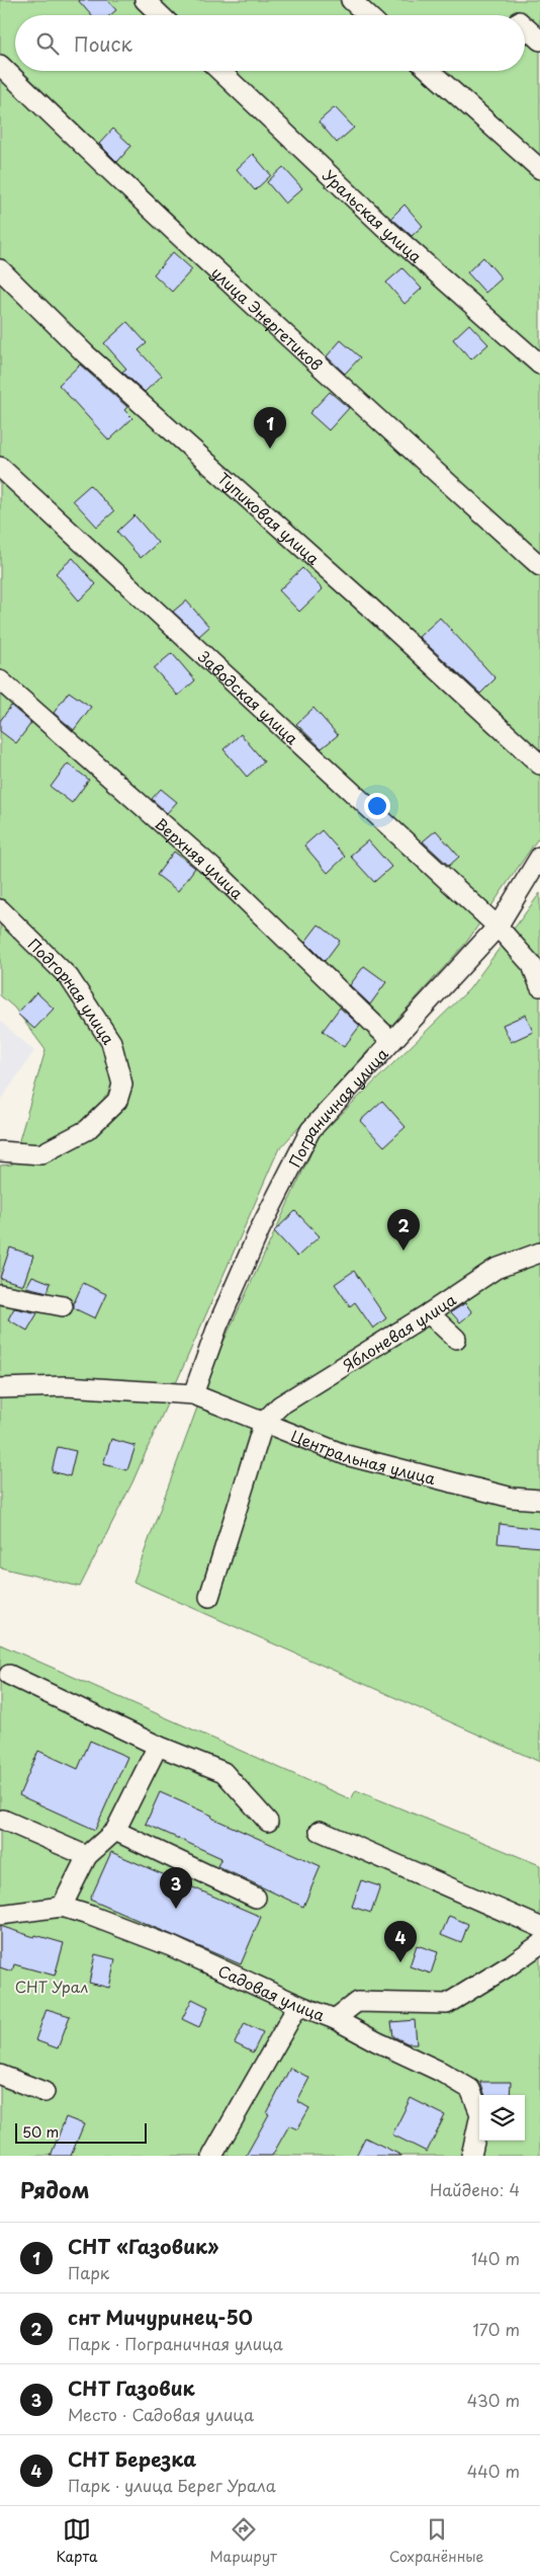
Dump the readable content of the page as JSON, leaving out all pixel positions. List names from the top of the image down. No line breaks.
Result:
{"streets":{"street":["Уральская улица","улица Энергетиков","Тупиковая улица","Заводская улица","Верхняя улица","Подгорная улица","Пограничная улица","Яблоневая улица","Центральная улица","Садовая улица"]},"crossings":[["Заводская улица","Пограничная улица"],["Верхняя улица","Пограничная улица"],["Пограничная улица","Центральная улица"],["Яблоневая улица","Центральная улица"]],"parks":["СНТ Урал"],"scale_bar":"50 m","page":{"search":"Поиск","pins":["1","2","3","4"],"scale":"50 m","heading":["Рядом","Найдено: 4"],"list":[{"mark":"1","name":"СНТ «Газовик»","note":"Парк","value":"140 m"},{"mark":"2","name":"снт Мичуринец-50","note":"Парк · Пограничная улица","value":"170 m"},{"mark":"3","name":"СНТ Газовик","note":"Место · Садовая улица","value":"430 m"},{"mark":"4","name":"СНТ Березка","note":"Парк · улица Берег Урала","value":"440 m"}],"nav":["Карта","Маршрут","Сохранённые"]}}
